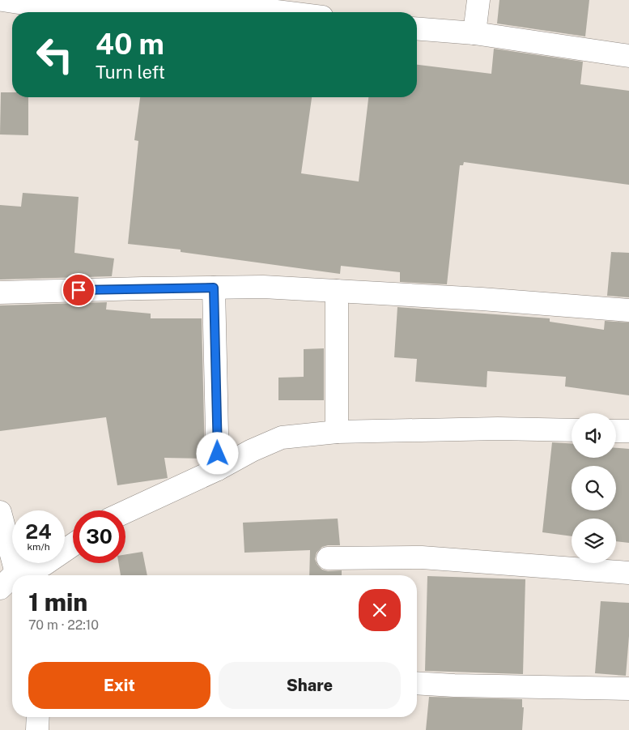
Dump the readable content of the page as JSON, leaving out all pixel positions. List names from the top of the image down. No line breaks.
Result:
{"page":{"turn":["40 m","Turn left"],"speed":"24 km/h","limit":"30","heading":["1 min","70 m · 22:10"],"buttons":["Exit","Share"]}}
